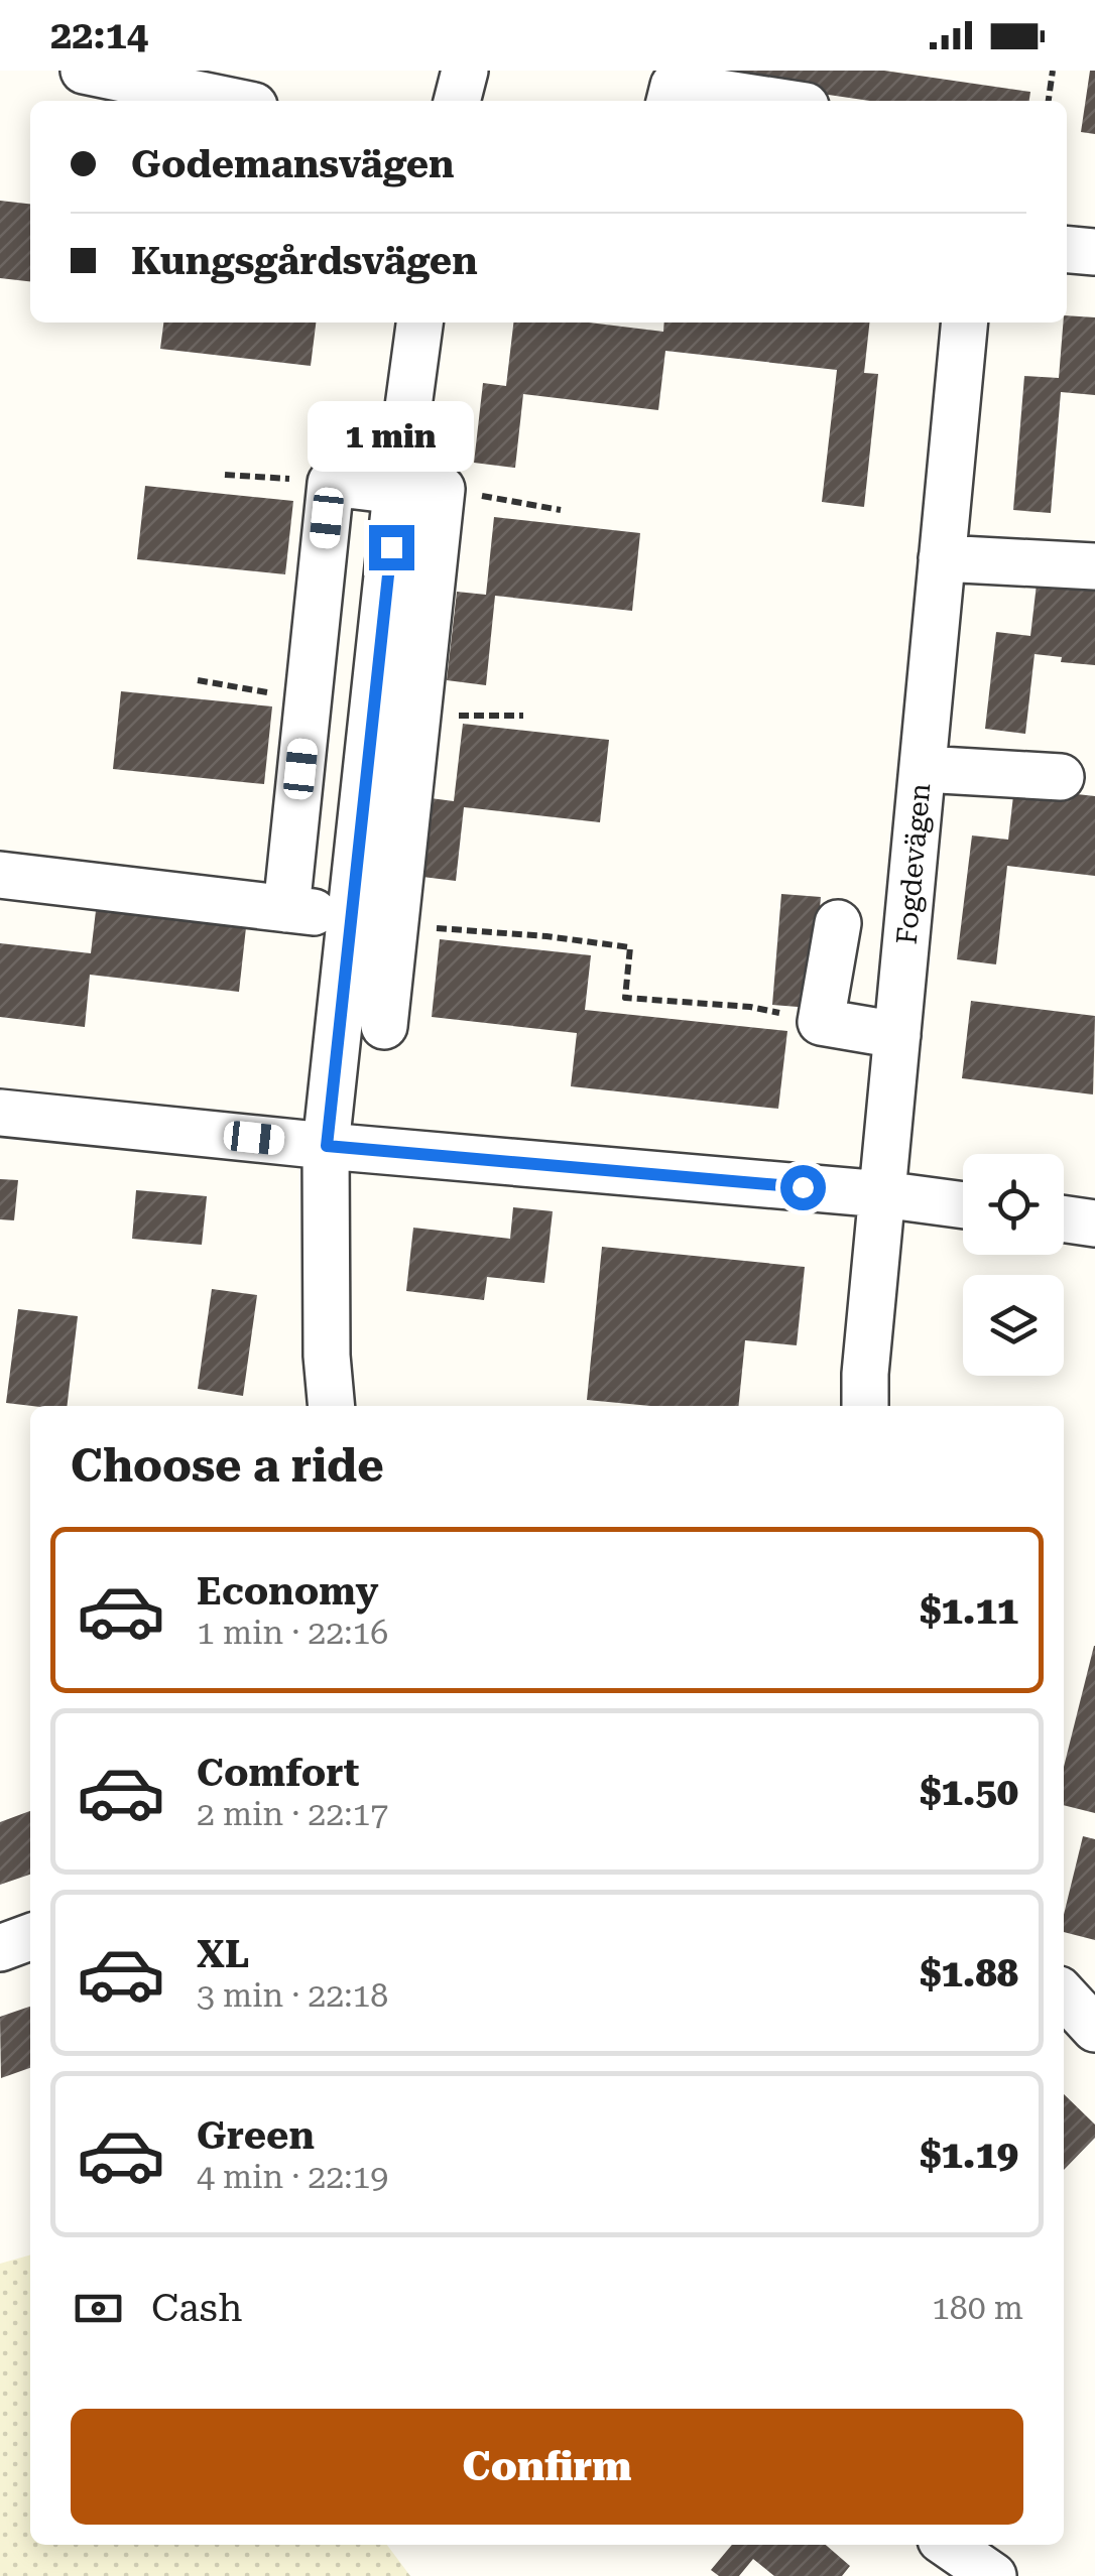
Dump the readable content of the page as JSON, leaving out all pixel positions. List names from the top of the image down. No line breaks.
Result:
{"streets":{"street":["Fogdevägen"]},"page":{"status":"22:14","banner":["Godemansvägen","Kungsgårdsvägen"],"bubble":"1 min","heading":"Choose a ride","list":[{"name":"Economy","note":"1 min · 22:16","value":"$1.11"},{"name":"Comfort","note":"2 min · 22:17","value":"$1.50"},{"name":"XL","note":"3 min · 22:18","value":"$1.88"},{"name":"Green","note":"4 min · 22:19","value":"$1.19"}],"pay":["Cash","180 m"],"buttons":"Confirm"}}
